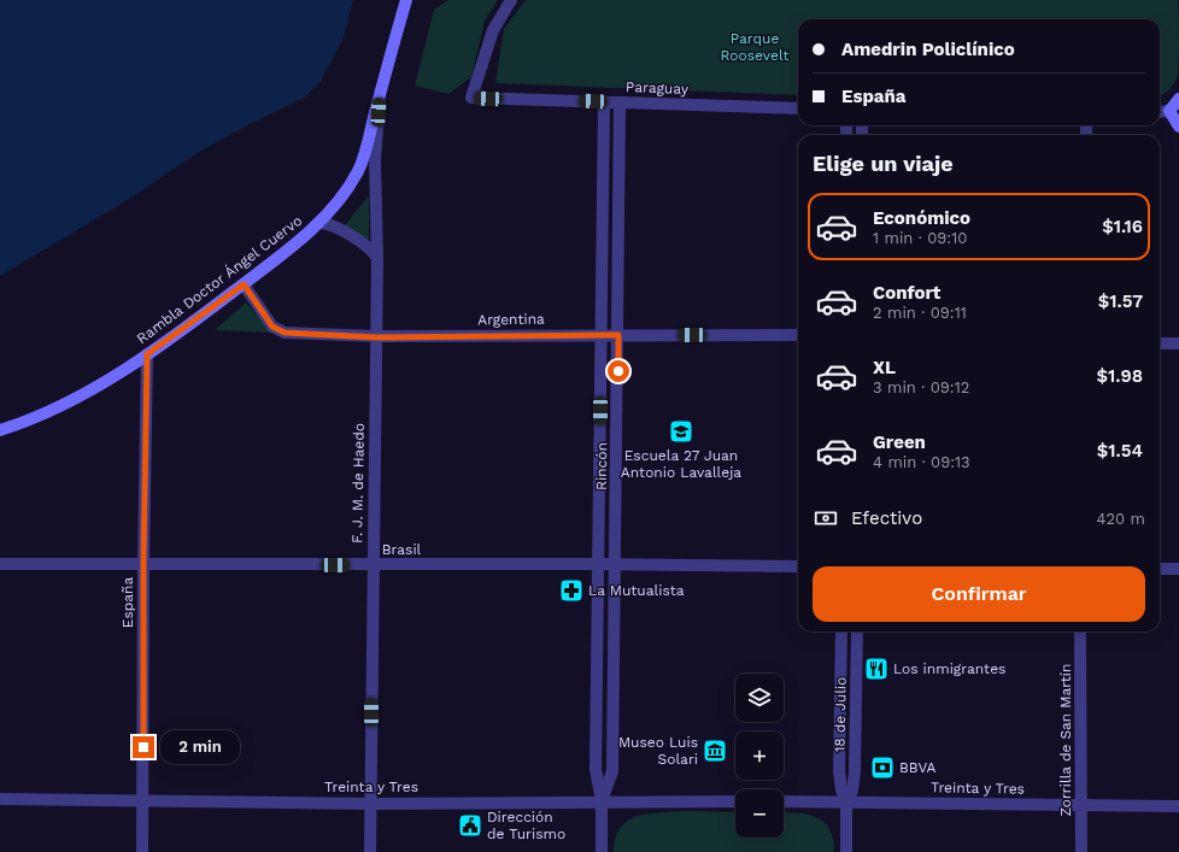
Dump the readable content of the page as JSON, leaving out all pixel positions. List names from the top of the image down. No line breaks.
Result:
{"streets":{"street":["Paraguay","Rambla Doctor Ángel Cuervo","Argentina","Rincón","F. J. M. de Haedo","Brasil","España","18 de Julio","Zorrilla de San Martín","Treinta y Tres"]},"crossings":[["Paraguay","Rincón"],["Rambla Doctor Ángel Cuervo","Argentina"],["Rambla Doctor Ángel Cuervo","F. J. M. de Haedo"],["Rambla Doctor Ángel Cuervo","España"],["Argentina","Rincón"],["Argentina","F. J. M. de Haedo"],["Rincón","Brasil"],["Rincón","Treinta y Tres"],["F. J. M. de Haedo","Brasil"],["F. J. M. de Haedo","Treinta y Tres"],["Brasil","España"],["España","Treinta y Tres"],["18 de Julio","Treinta y Tres"],["Zorrilla de San Martín","Treinta y Tres"]],"parks":["Parque Roosevelt"],"places":{"school or university":["Escuela 27 Juan Antonio Lavalleja"],"pharmacy":["La Mutualista"],"restaurant":["Los inmigrantes"],"museum":["Museo Luis Solari"],"bank":["BBVA"],"public building":["Dirección de Turismo"]},"page":{"banner":["Amedrin Policlínico","España"],"heading":"Elige un viaje","list":[{"name":"Económico","note":"1 min · 09:10","value":"$1.16"},{"name":"Confort","note":"2 min · 09:11","value":"$1.57"},{"name":"XL","note":"3 min · 09:12","value":"$1.98"},{"name":"Green","note":"4 min · 09:13","value":"$1.54"}],"pay":["Efectivo","420 m"],"buttons":"Confirmar","map_buttons":["+","−"],"bubble":"2 min"}}
